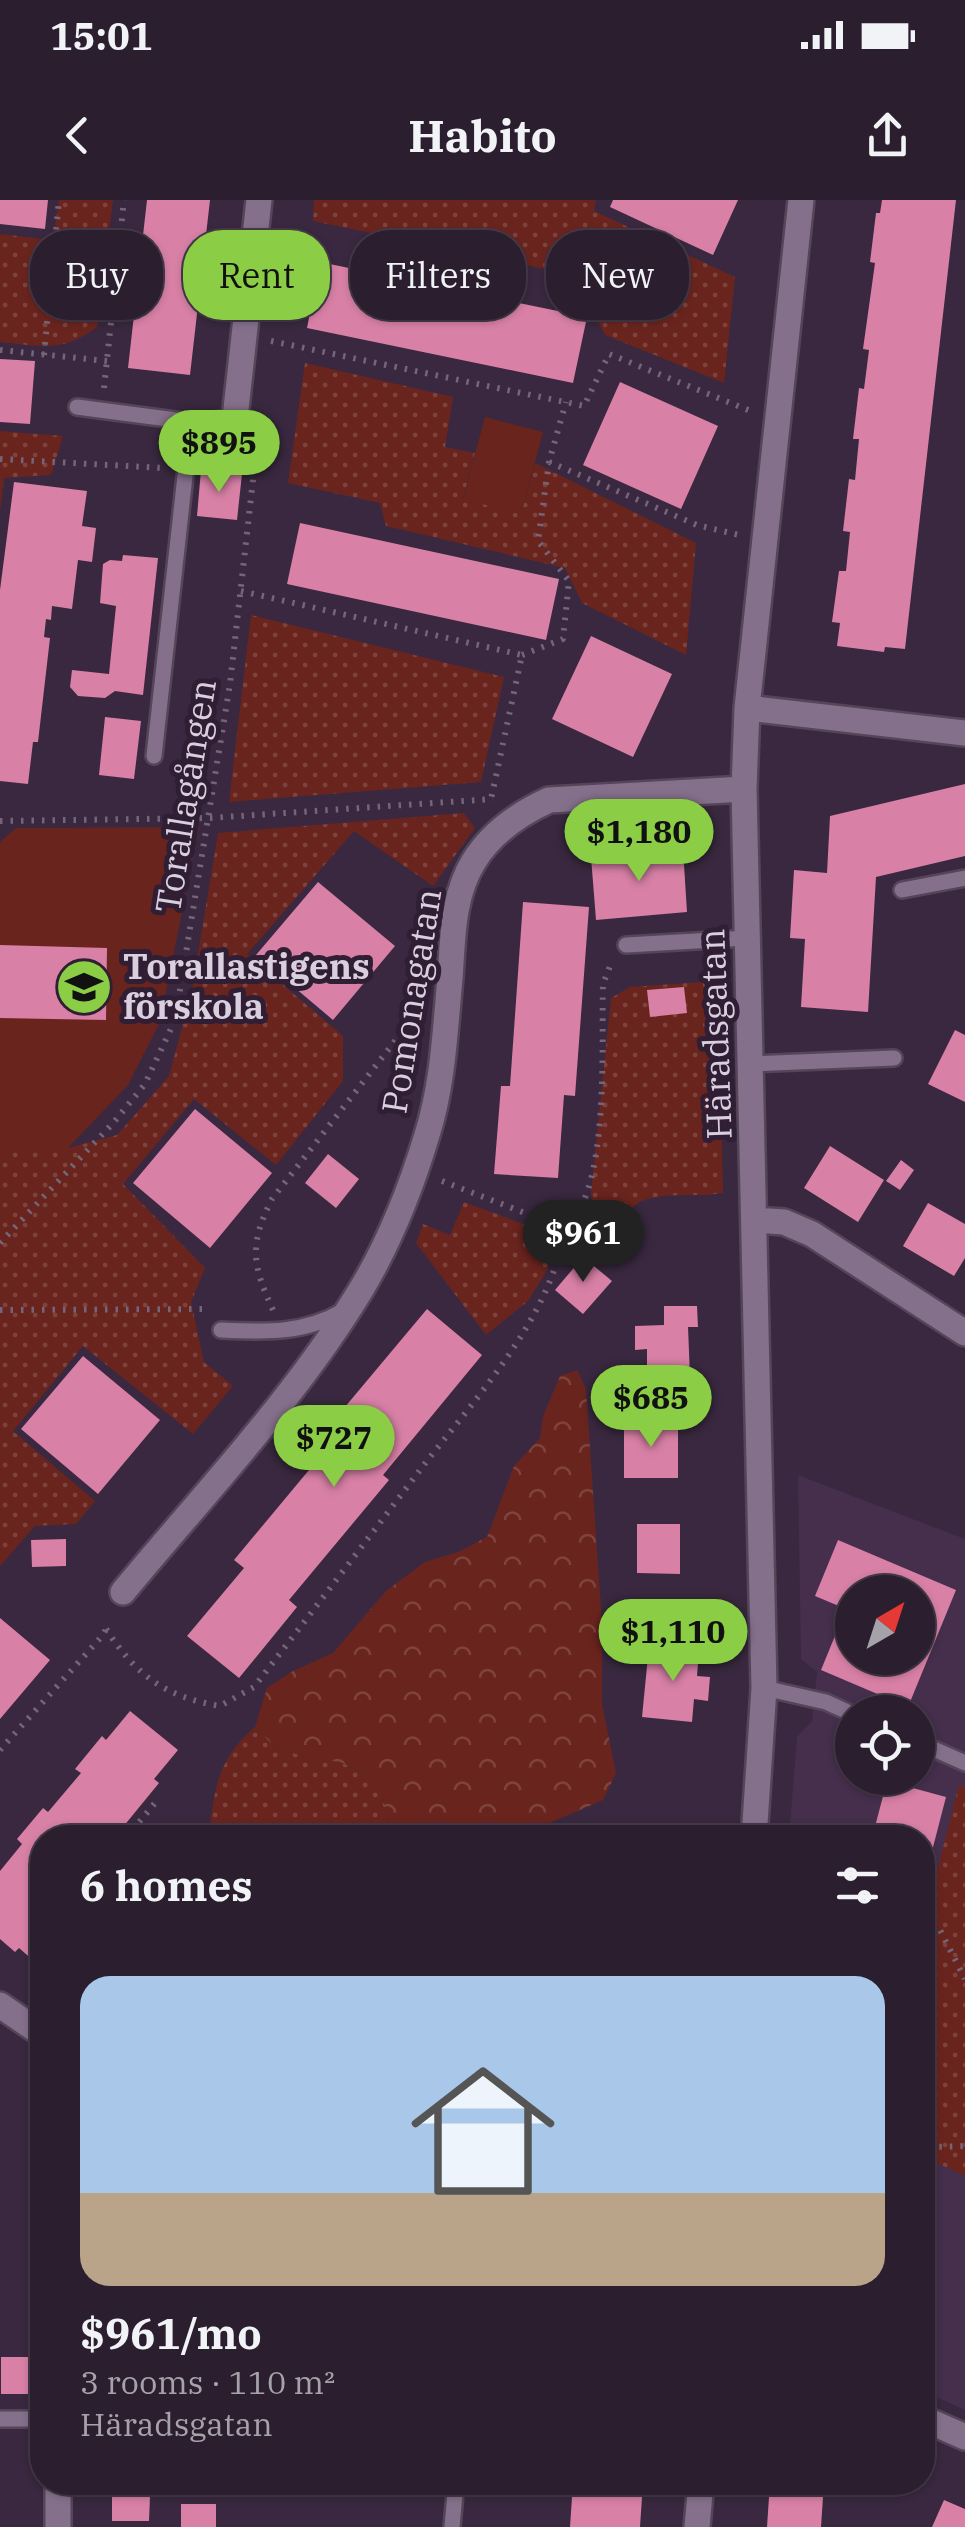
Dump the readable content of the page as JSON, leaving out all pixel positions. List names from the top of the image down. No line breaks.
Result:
{"streets":{"street":["Pomonagatan","Häradsgatan"],"path":["Torallagången"]},"crossings":[["Pomonagatan","Häradsgatan"]],"places":{"school or university":["Torallastigens förskola"]},"north":"top right","page":{"status":"15:01","header":"Habito","chip":["Buy","Rent","Filters","New"],"price":["$895","$1,180","$961","$685","$727","$1,110"],"heading":"6 homes","list":[{"name":"$961/mo","note":"3 rooms · 110 m² · Häradsgatan"}]}}
